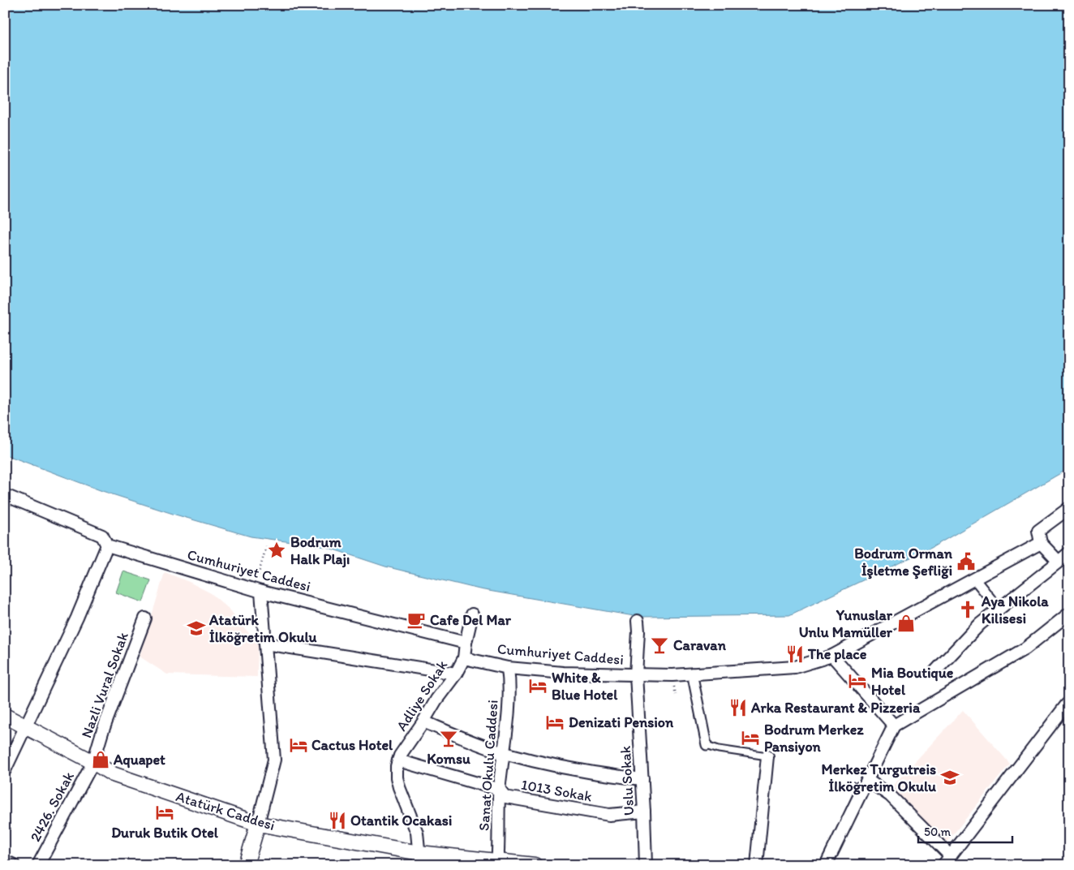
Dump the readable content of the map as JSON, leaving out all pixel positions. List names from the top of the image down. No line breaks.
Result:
{"streets":{"street":["Cumhuriyet Caddesi","Nazli Vural Sokak","Adliye Sokak","Sanat Okulu Caddesi","Uslu Sokak","1013 Sokak","2426. Sokak","Atatürk Caddesi"]},"crossings":[["Cumhuriyet Caddesi","Adliye Sokak"],["Cumhuriyet Caddesi","Sanat Okulu Caddesi"],["Cumhuriyet Caddesi","Uslu Sokak"],["Nazli Vural Sokak","2426. Sokak"],["Nazli Vural Sokak","Atatürk Caddesi"],["Adliye Sokak","1013 Sokak"],["Adliye Sokak","Atatürk Caddesi"],["Sanat Okulu Caddesi","1013 Sokak"],["Sanat Okulu Caddesi","Atatürk Caddesi"],["Uslu Sokak","1013 Sokak"],["2426. Sokak","Atatürk Caddesi"]],"places":{"place":["Bodrum Halk Plajı"],"public building":["Bodrum Orman İşletme Şefliği"],"church":["Aya Nikola Kilisesi"],"cafe":["Cafe Del Mar"],"shop":["Yunuslar Unlu Mamüller","Aquapet"],"school or university":["Atatürk İlköğretim Okulu","Merkez Turgutreis İlköğretim Okulu"],"bar":["Caravan","Komsu"],"restaurant":["The place","Arka Restaurant & Pizzeria","Otantik Ocakasi"],"hotel":["Mia Boutique Hotel","White & Blue Hotel","Denizati Pension","Bodrum Merkez Pansiyon","Cactus Hotel","Duruk Butik Otel"]},"scale_bar":"50 m"}
